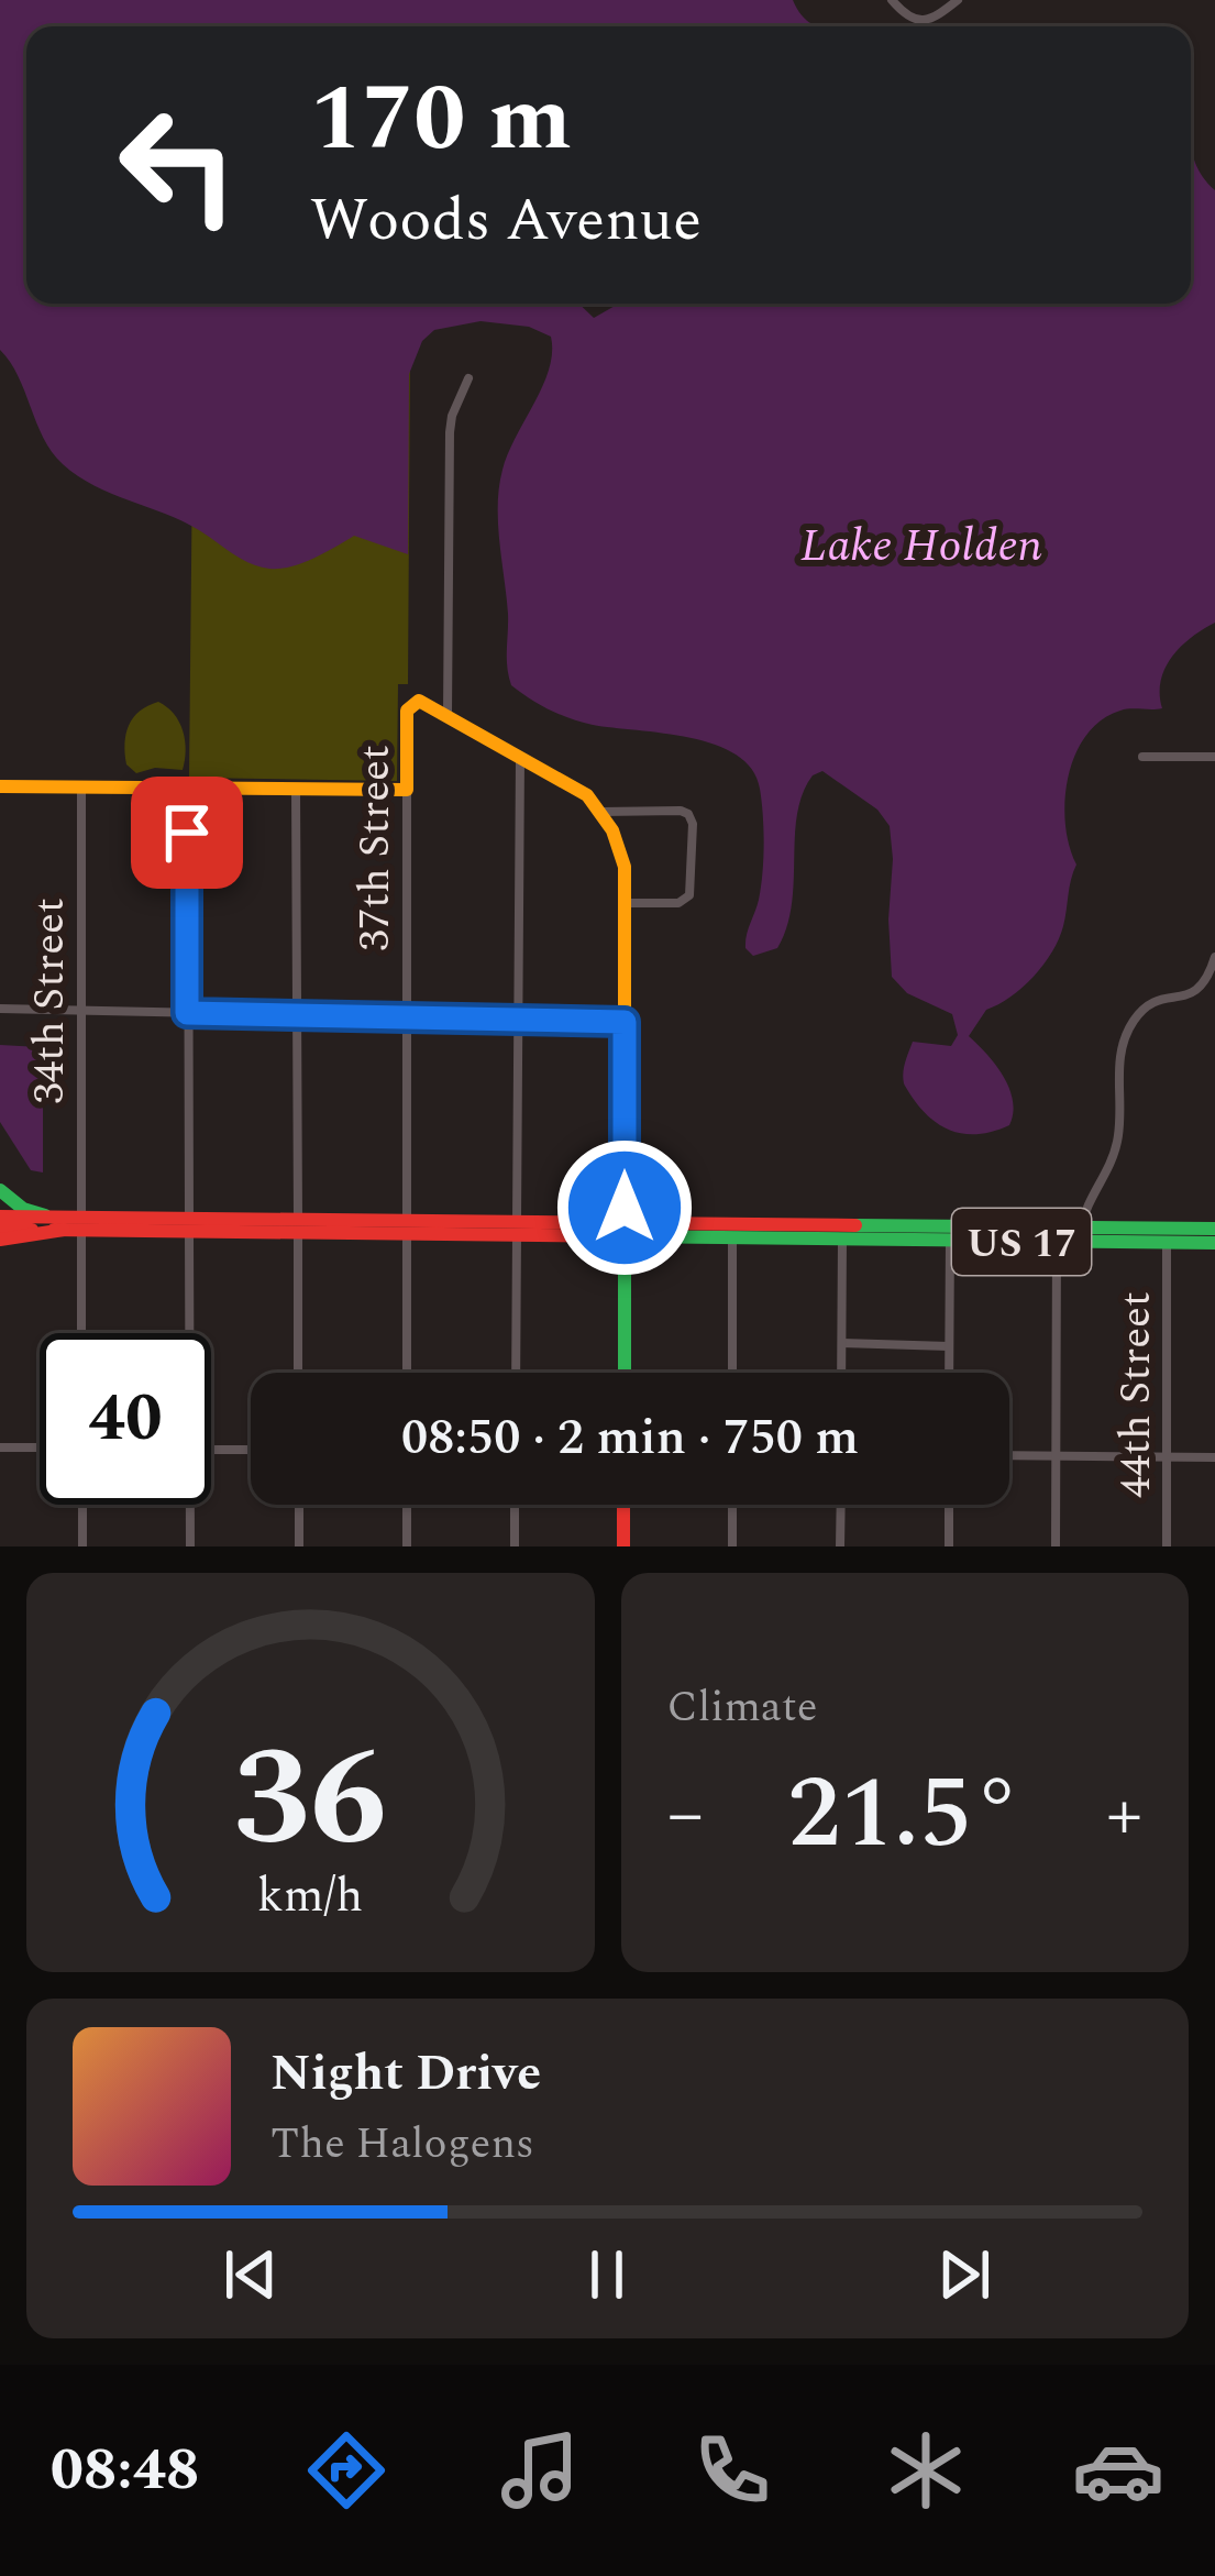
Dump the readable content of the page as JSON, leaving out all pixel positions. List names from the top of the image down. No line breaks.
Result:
{"streets":{"main road":["37th Street","US 17"],"street":["34th Street","44th Street"]},"crossings":[["37th Street","US 17"],["34th Street","US 17"],["US 17","44th Street"]],"water":["Lake Holden"],"page":{"turn":["170 m","Woods Avenue"],"limit":"40","trip":"08:50 · 2 min · 750 m","tile":"Climate","heat":["−","21.5°","+"],"song":["Night Drive","The Halogens"],"tabs":"08:48","gauge":["36","km/h"]}}
